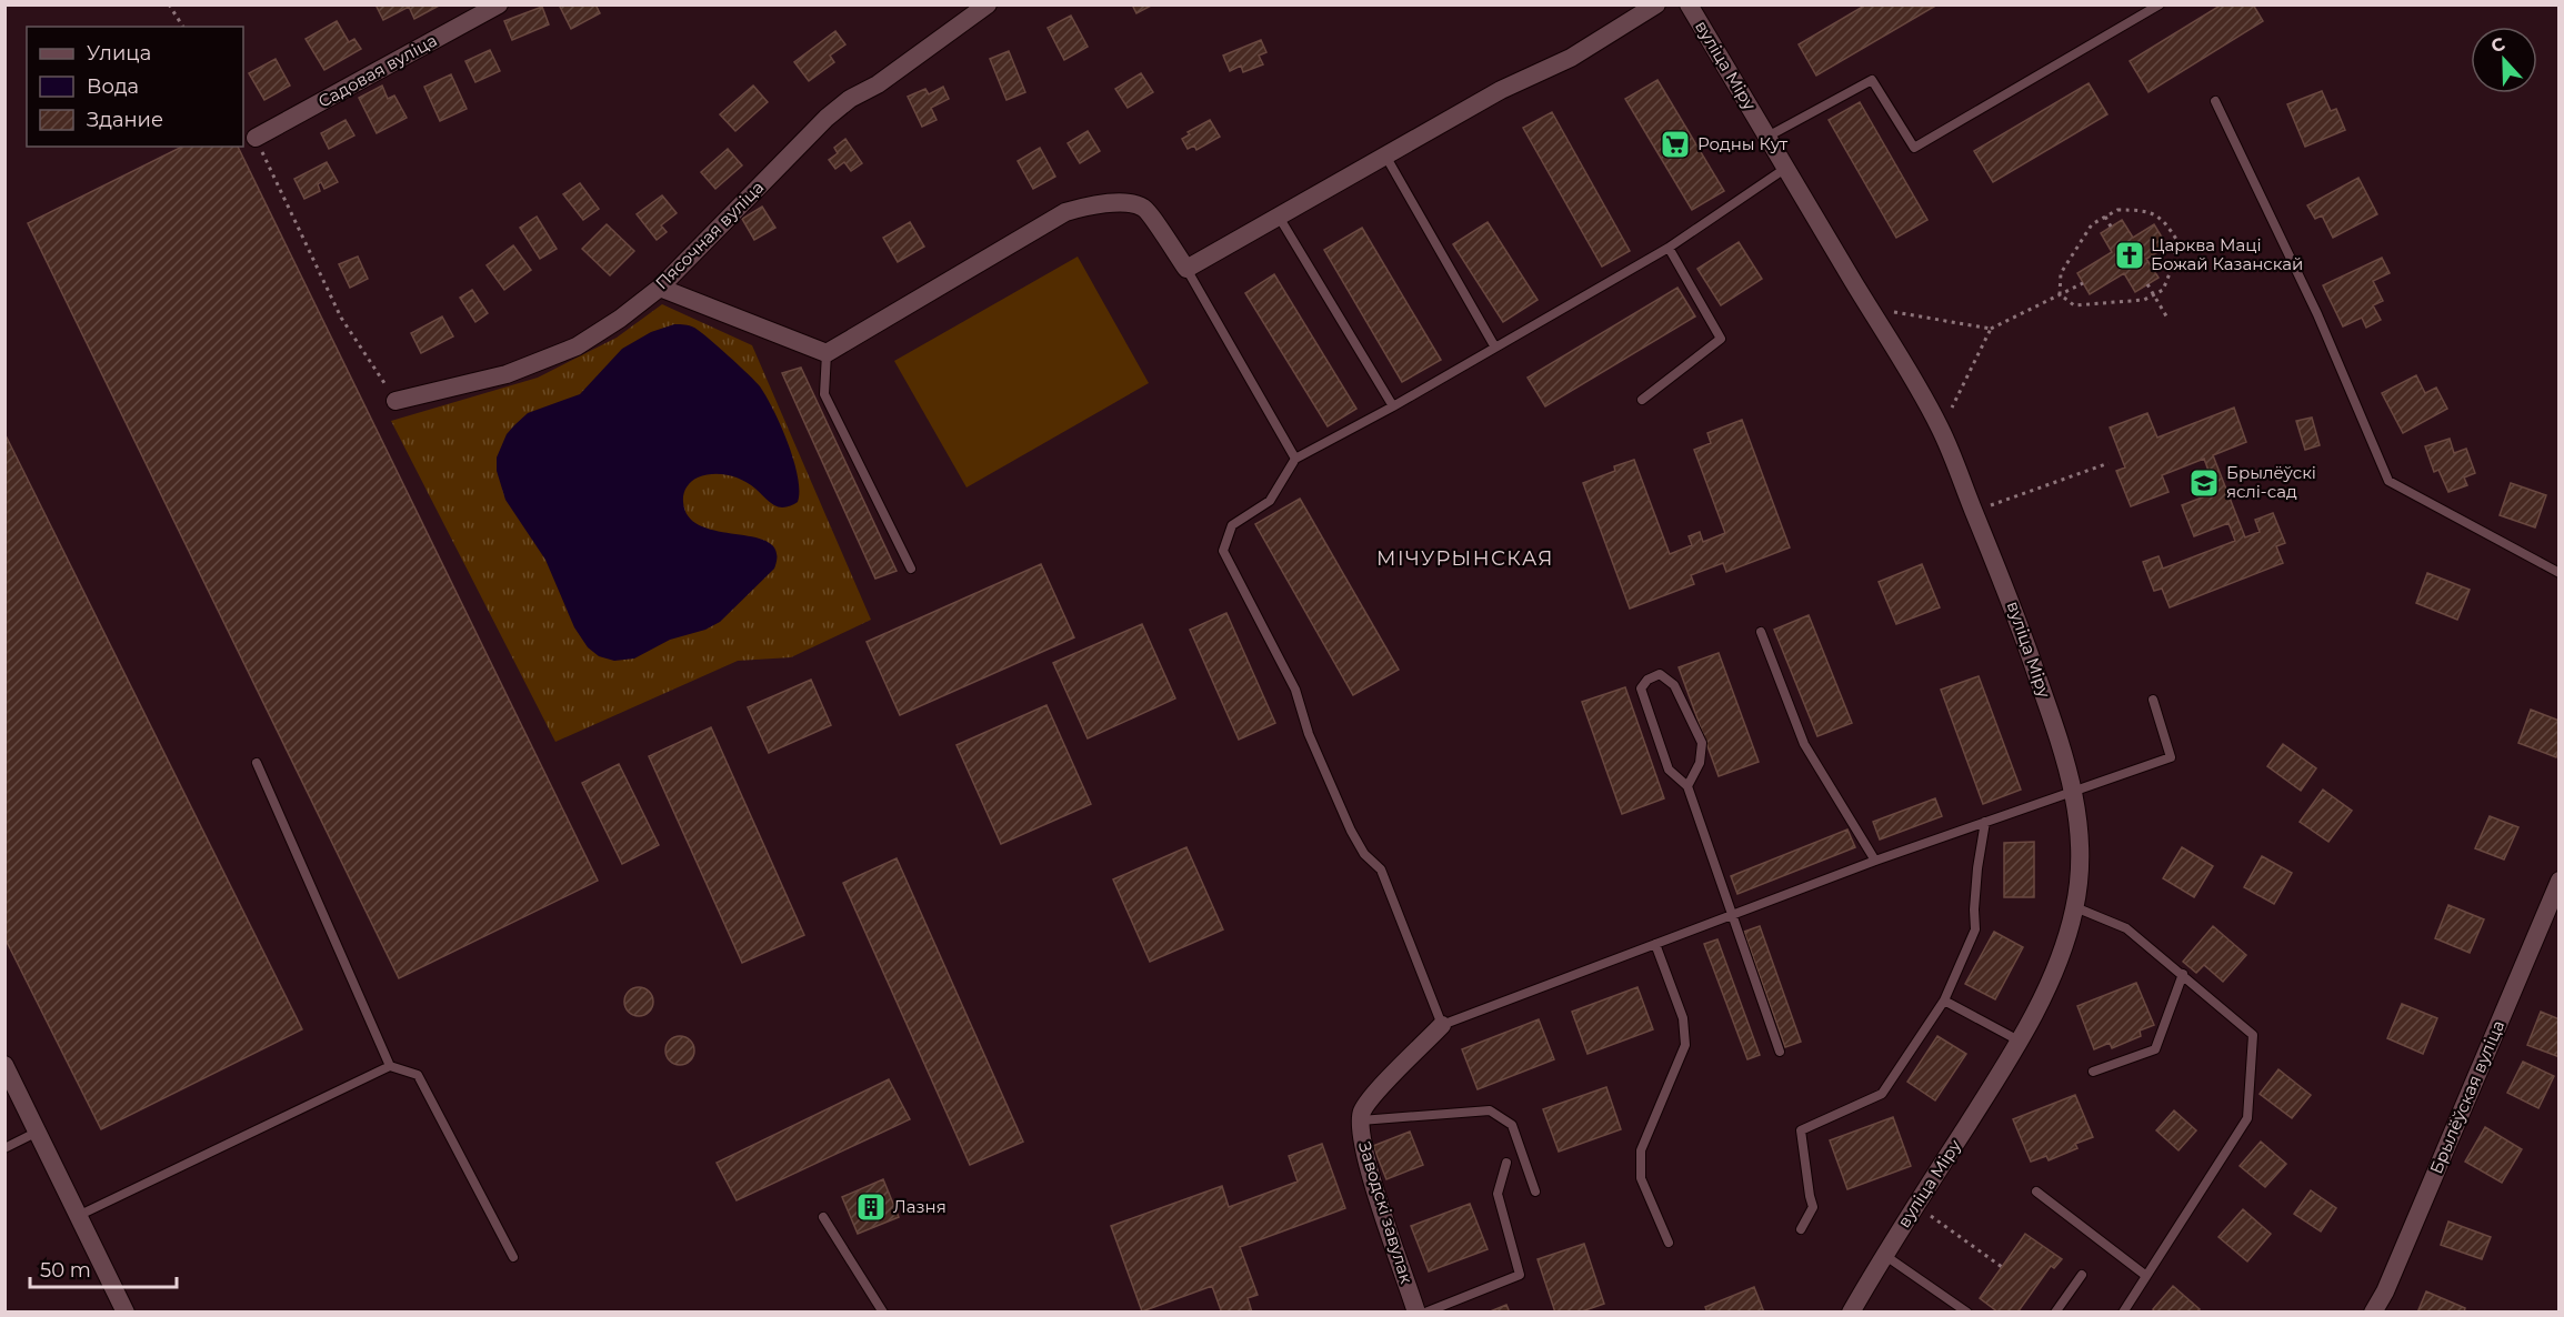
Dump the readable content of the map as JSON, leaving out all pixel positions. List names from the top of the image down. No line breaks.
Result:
{"streets":{"street":["вуліца Міру","Садовая вуліца","Пясочная вуліца","Брылёўская вуліца","Заводскі завулак"]},"districts":["МІЧУРЫНСКАЯ"],"places":{"supermarket":["Родны Кут"],"church":["Царква Маці Божай Казанскай"],"school or university":["Брылёўскі яслі-сад"],"building":["Лазня"]},"legend":["Улица","Вода","Здание"],"scale_bar":"50 m","north":"top"}
